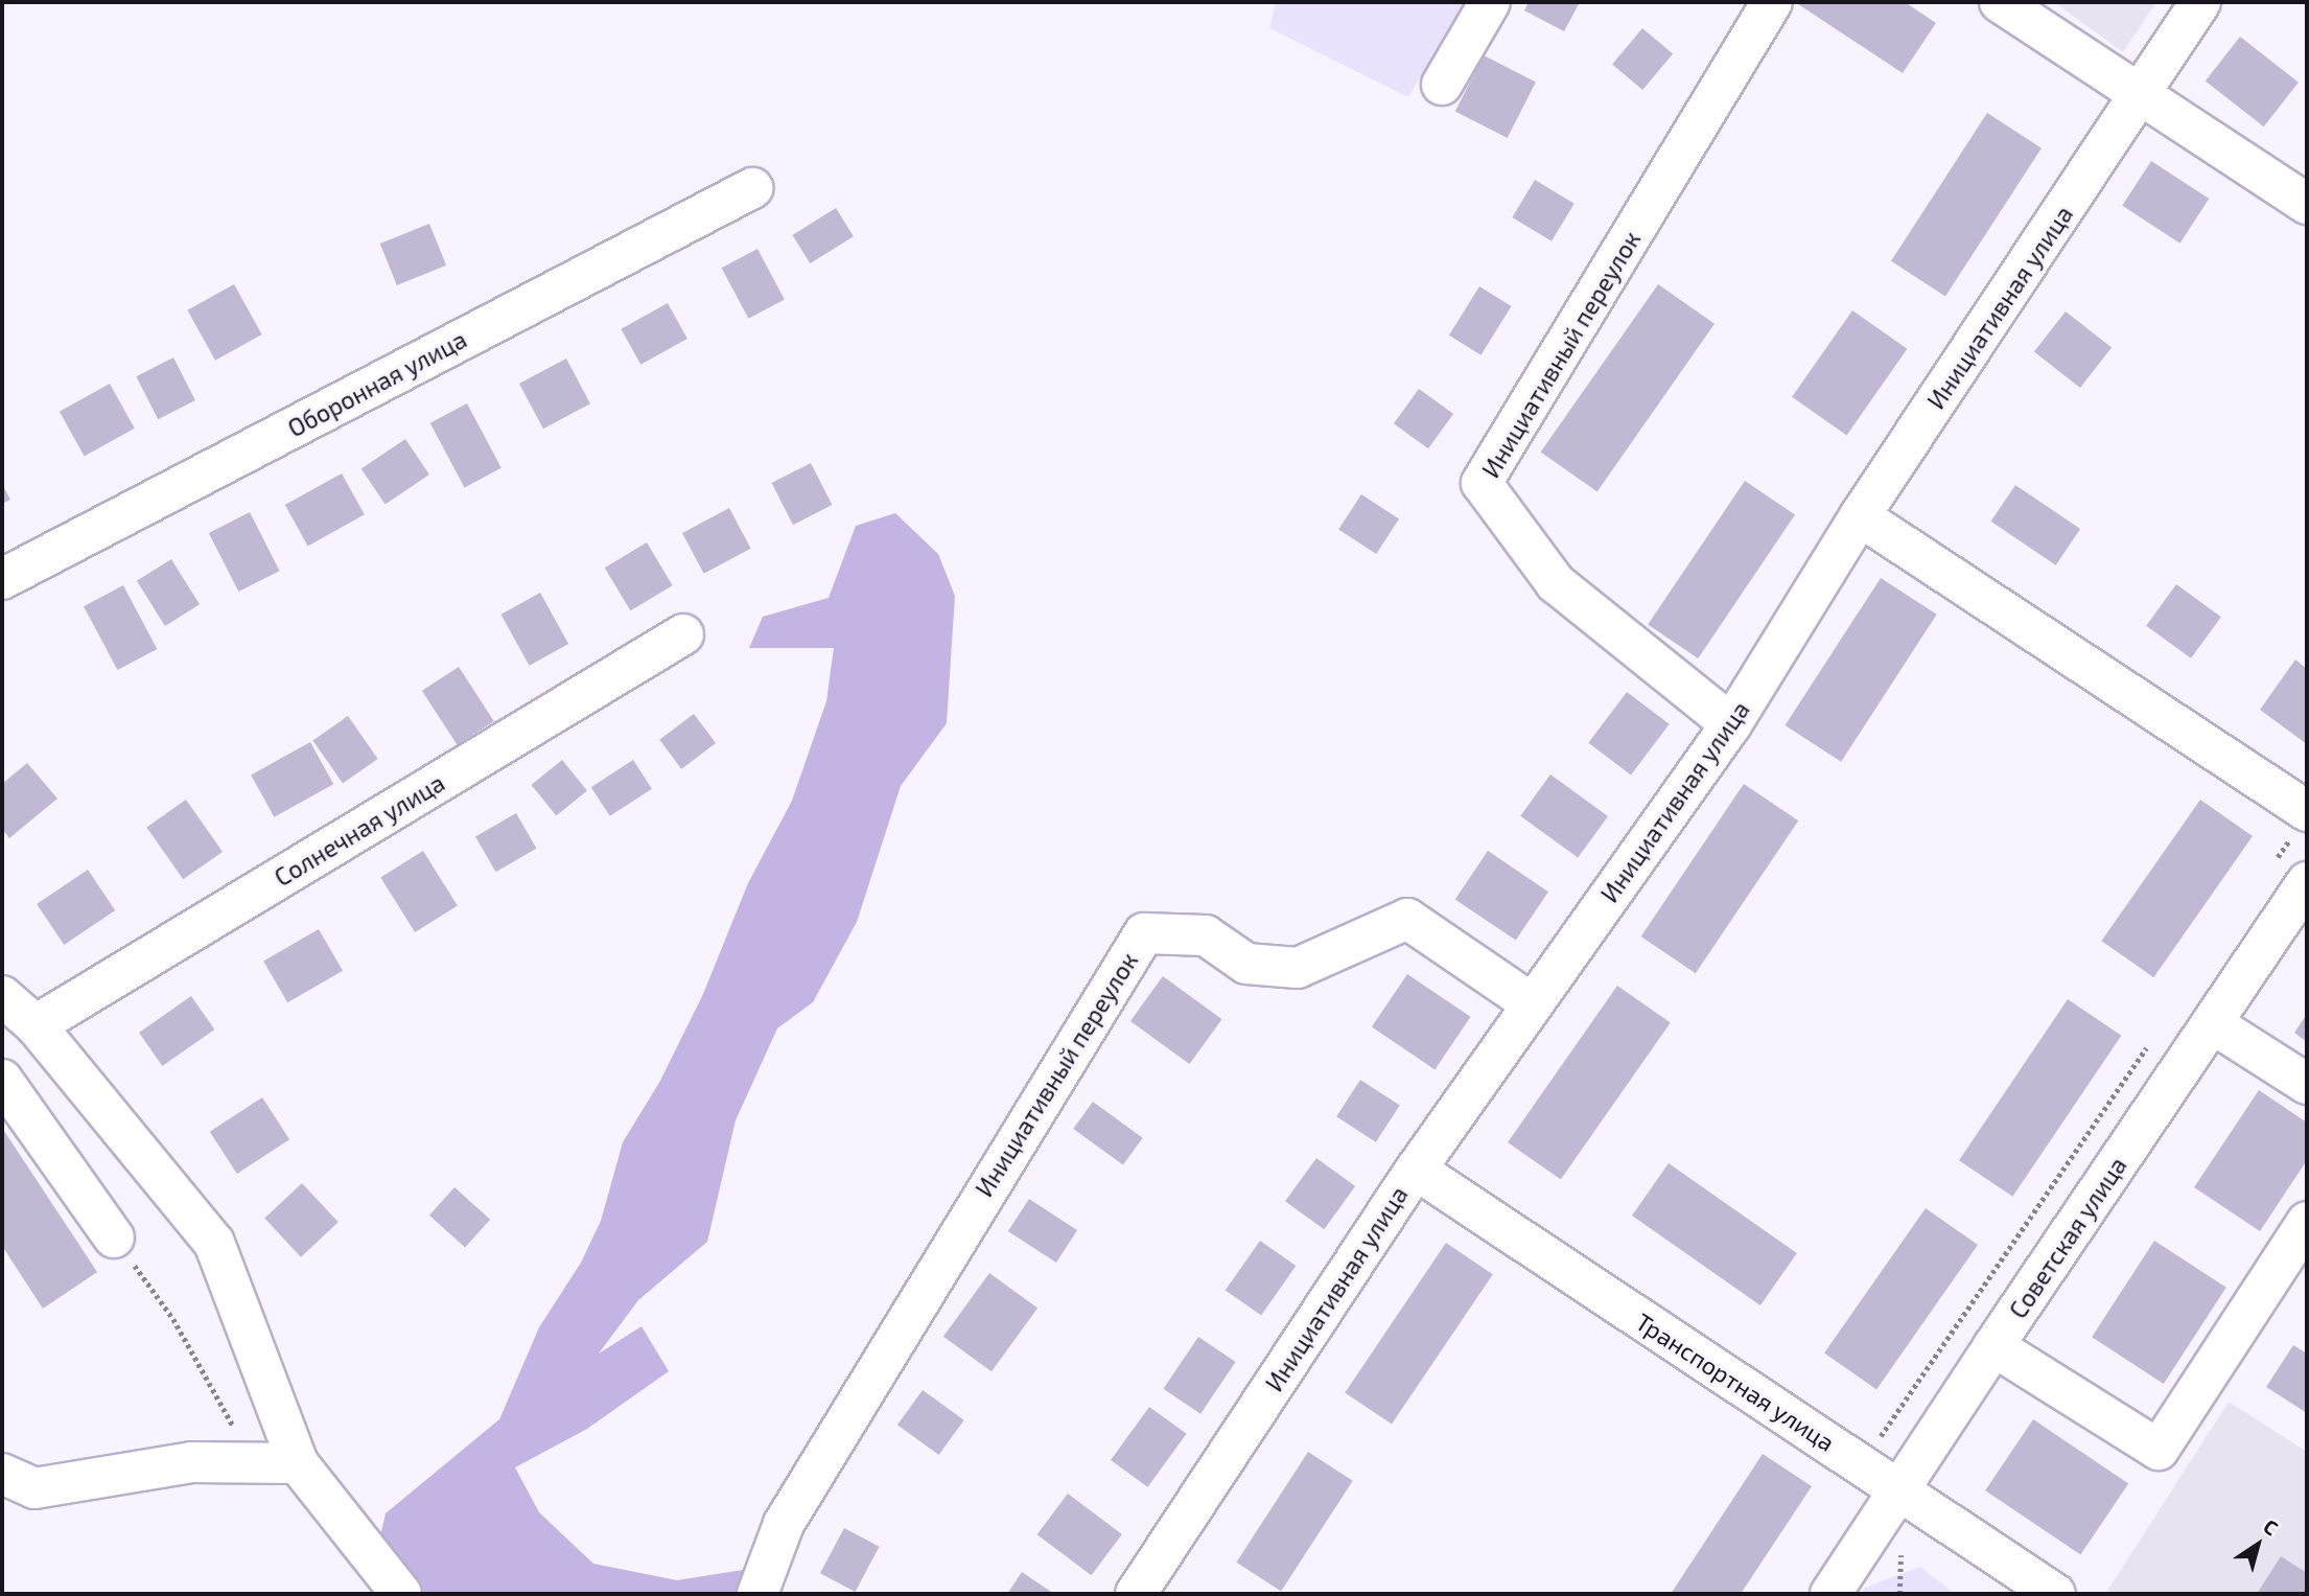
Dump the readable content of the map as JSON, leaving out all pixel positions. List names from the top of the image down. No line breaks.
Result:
{"streets":{"street":["Инициативная улица","Инициативный переулок","Оборонная улица","Солнечная улица","Советская улица","Транспортная улица"]},"crossings":[["Инициативная улица","Инициативный переулок"],["Инициативная улица","Транспортная улица"],["Советская улица","Транспортная улица"]],"north":"top right"}
